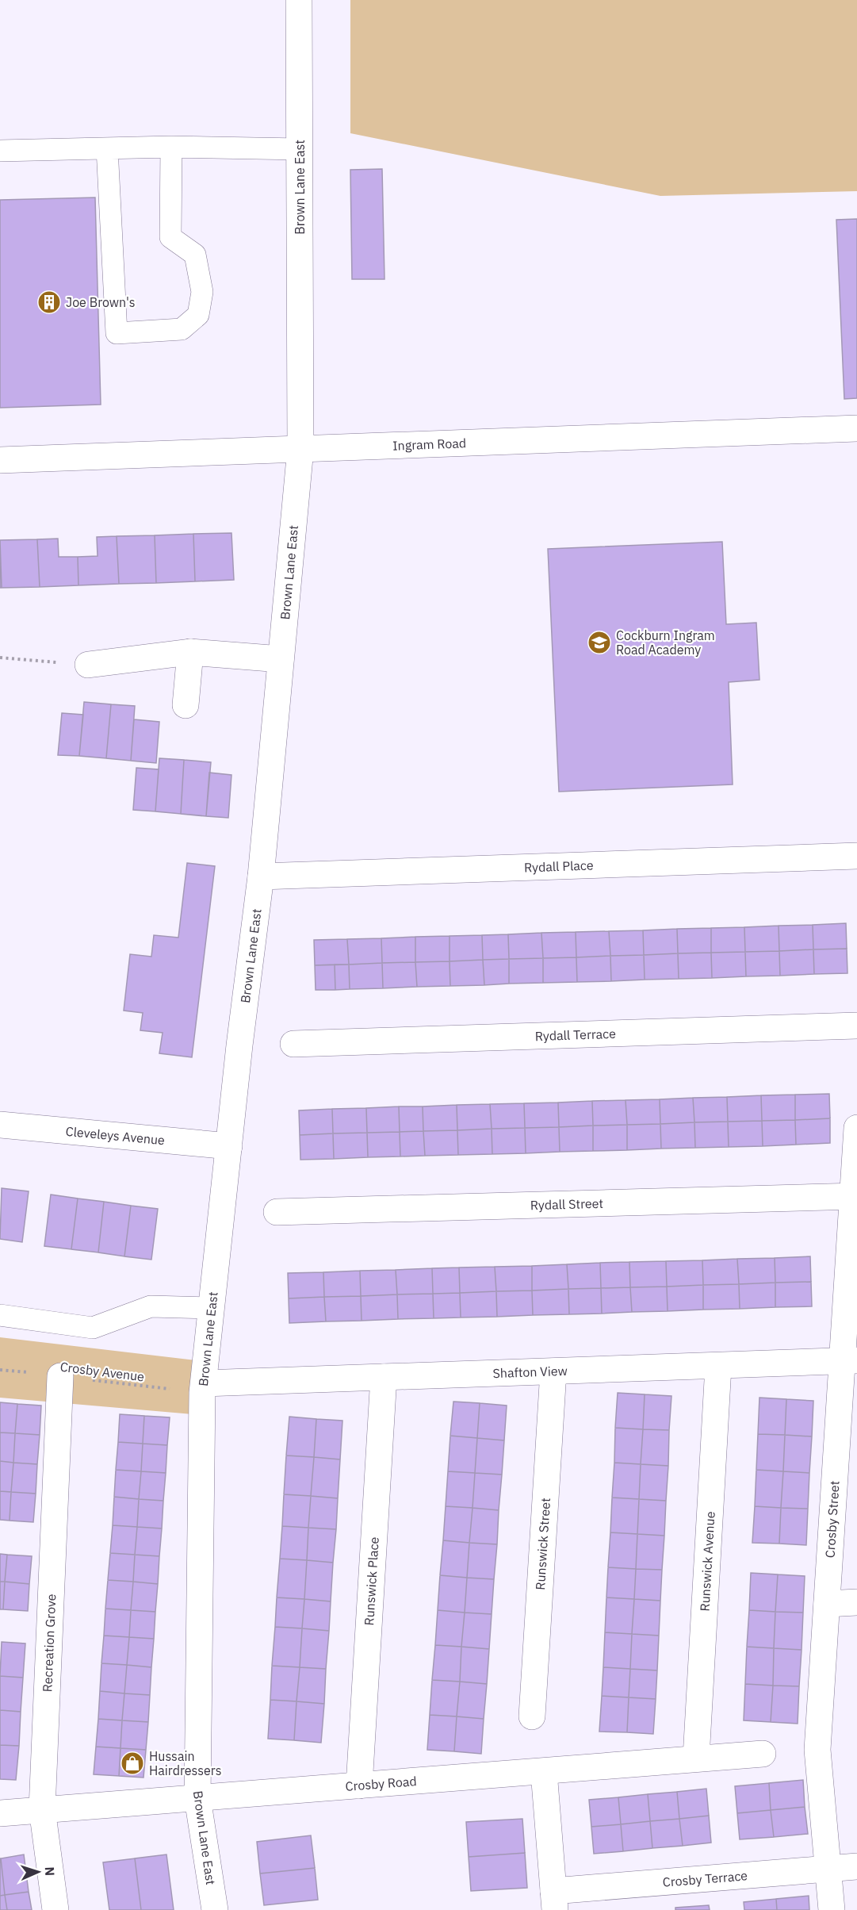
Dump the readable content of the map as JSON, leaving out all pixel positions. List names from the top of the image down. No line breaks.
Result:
{"streets":{"street":["Brown Lane East","Ingram Road","Rydall Place","Rydall Terrace","Cleveleys Avenue","Rydall Street","Shafton View","Crosby Street","Runswick Street","Runswick Avenue","Runswick Place","Recreation Grove","Crosby Road","Crosby Terrace"],"path":["Crosby Avenue"]},"crossings":[["Brown Lane East","Ingram Road"],["Brown Lane East","Rydall Place"],["Brown Lane East","Cleveleys Avenue"],["Brown Lane East","Crosby Avenue"],["Brown Lane East","Shafton View"],["Brown Lane East","Crosby Road"],["Rydall Street","Crosby Street"],["Crosby Avenue","Shafton View"],["Crosby Avenue","Recreation Grove"],["Shafton View","Crosby Street"],["Shafton View","Runswick Street"],["Shafton View","Runswick Avenue"],["Shafton View","Runswick Place"],["Crosby Street","Crosby Terrace"],["Runswick Avenue","Crosby Road"],["Runswick Place","Crosby Road"],["Recreation Grove","Crosby Road"]],"places":{"building":["Joe Brown's"],"school or university":["Cockburn Ingram Road Academy"],"shop":["Hussain Hairdressers"]},"north":"right"}
